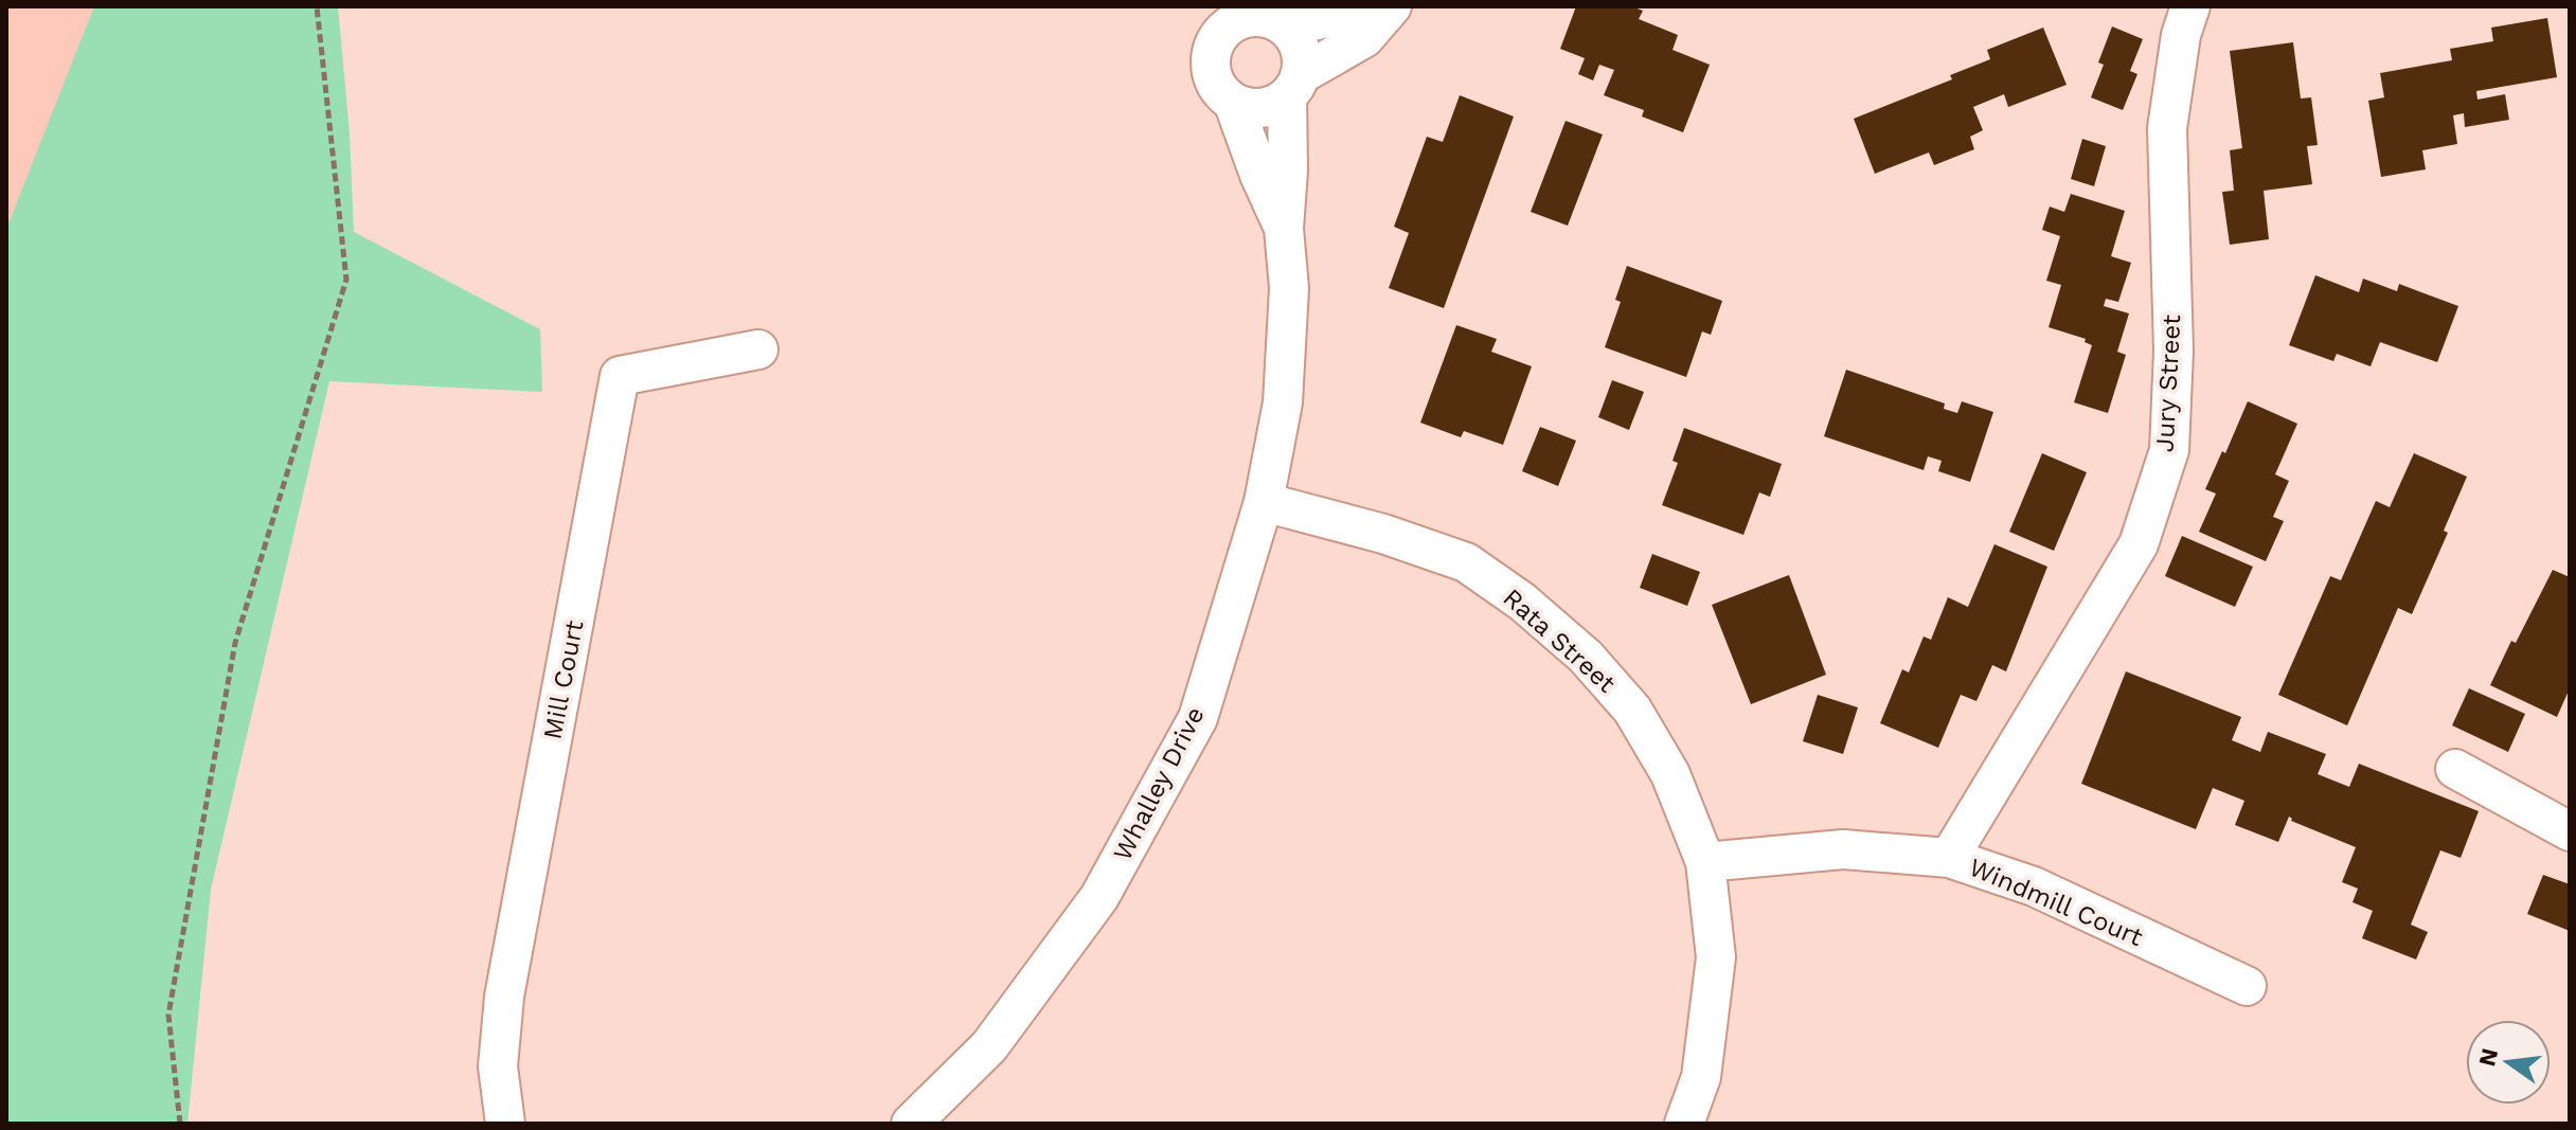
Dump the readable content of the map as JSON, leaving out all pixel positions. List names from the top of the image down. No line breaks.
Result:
{"streets":{"street":["Jury Street","Rata Street","Mill Court","Whalley Drive","Windmill Court"]},"crossings":[["Jury Street","Windmill Court"],["Rata Street","Whalley Drive"],["Rata Street","Windmill Court"]],"north":"left"}
